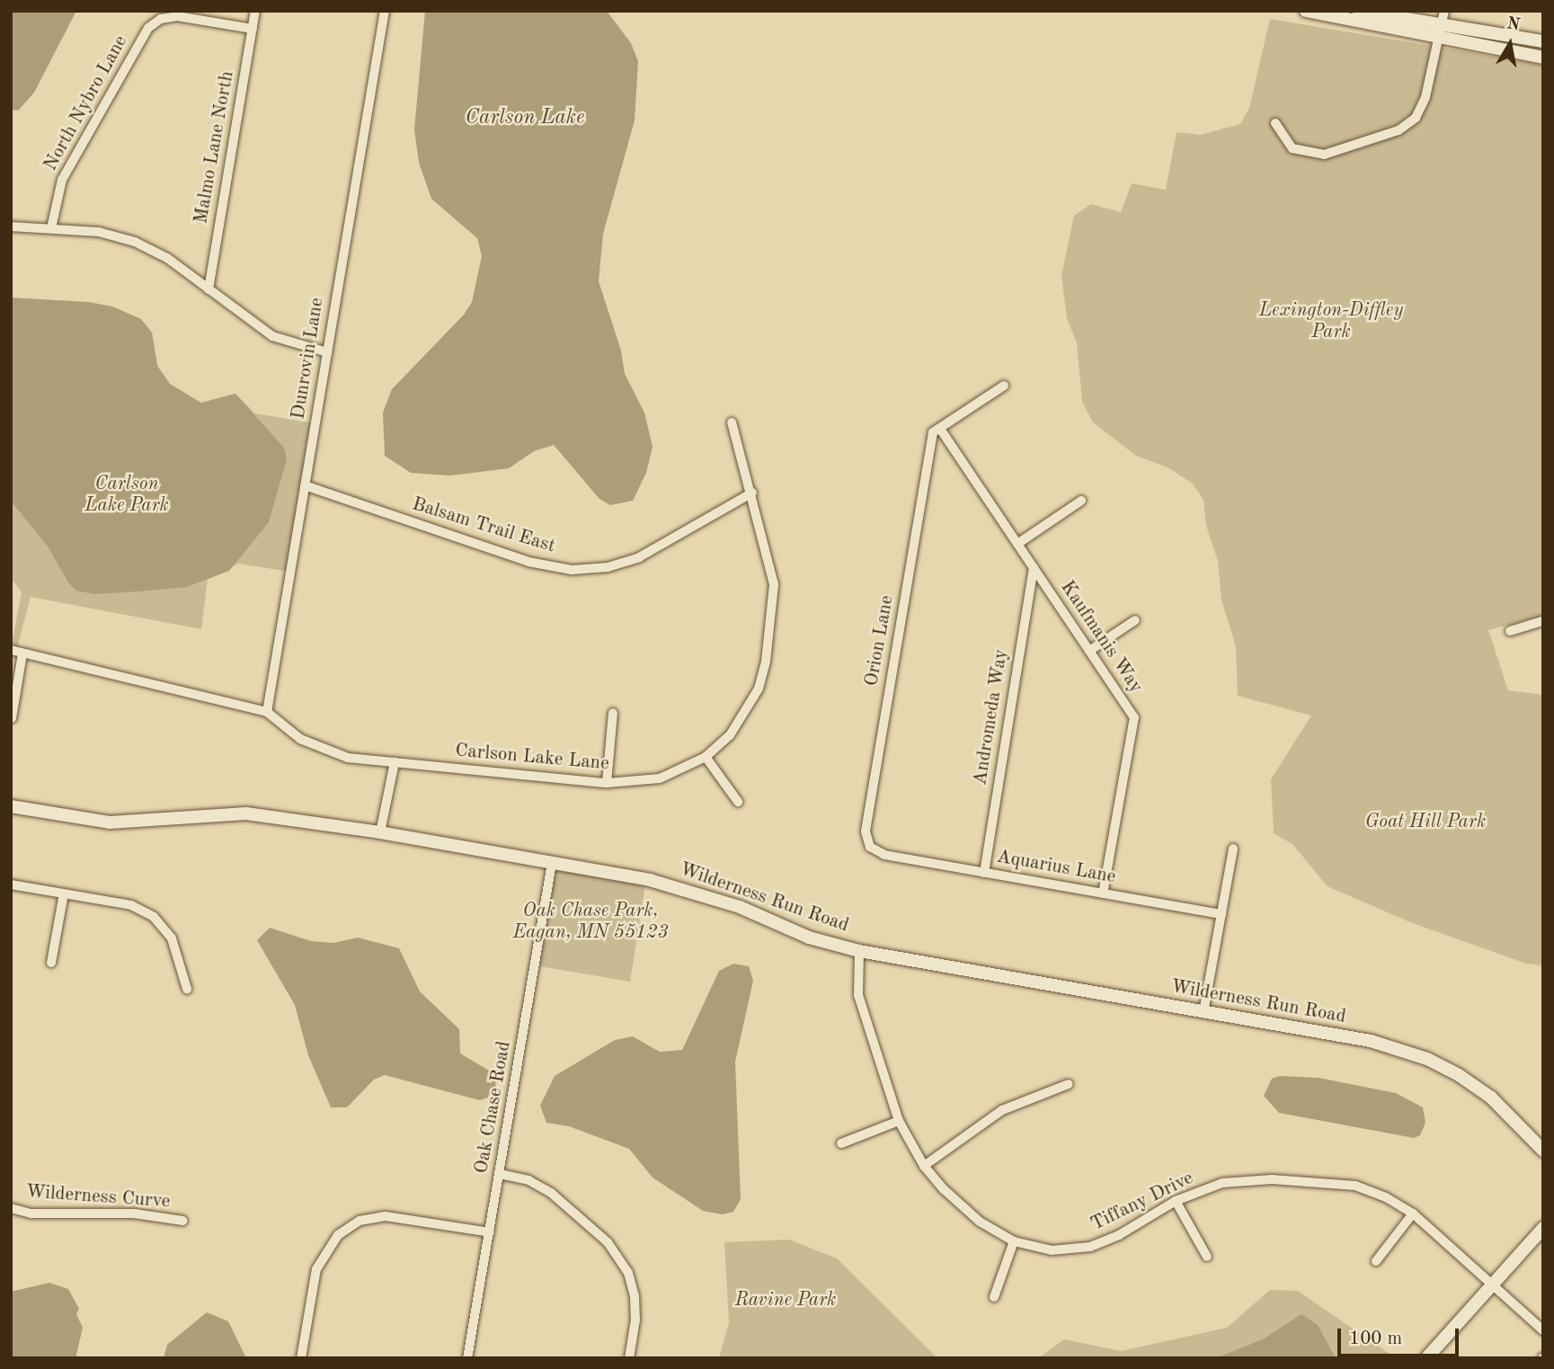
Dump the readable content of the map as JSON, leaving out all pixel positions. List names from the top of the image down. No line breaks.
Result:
{"streets":{"street":["North Nybro Lane","Malmo Lane North","Dunrovin Lane","Balsam Trail East","Kaufmanis Way","Orion Lane","Andromeda Way","Carlson Lake Lane","Aquarius Lane","Wilderness Run Road","Oak Chase Road","Wilderness Curve","Tiffany Drive"]},"crossings":[["North Nybro Lane","Malmo Lane North"],["Dunrovin Lane","Balsam Trail East"],["Dunrovin Lane","Carlson Lake Lane"],["Balsam Trail East","Carlson Lake Lane"],["Kaufmanis Way","Orion Lane"],["Kaufmanis Way","Andromeda Way"],["Kaufmanis Way","Aquarius Lane"],["Orion Lane","Aquarius Lane"],["Andromeda Way","Aquarius Lane"],["Wilderness Run Road","Oak Chase Road"],["Wilderness Run Road","Tiffany Drive"]],"water":["Carlson Lake"],"parks":["Lexington-Diffley Park","Carlson Lake Park","Goat Hill Park","Oak Chase Park, Eagan, MN 55123","Ravine Park"],"scale_bar":"100 m","north":"top"}
